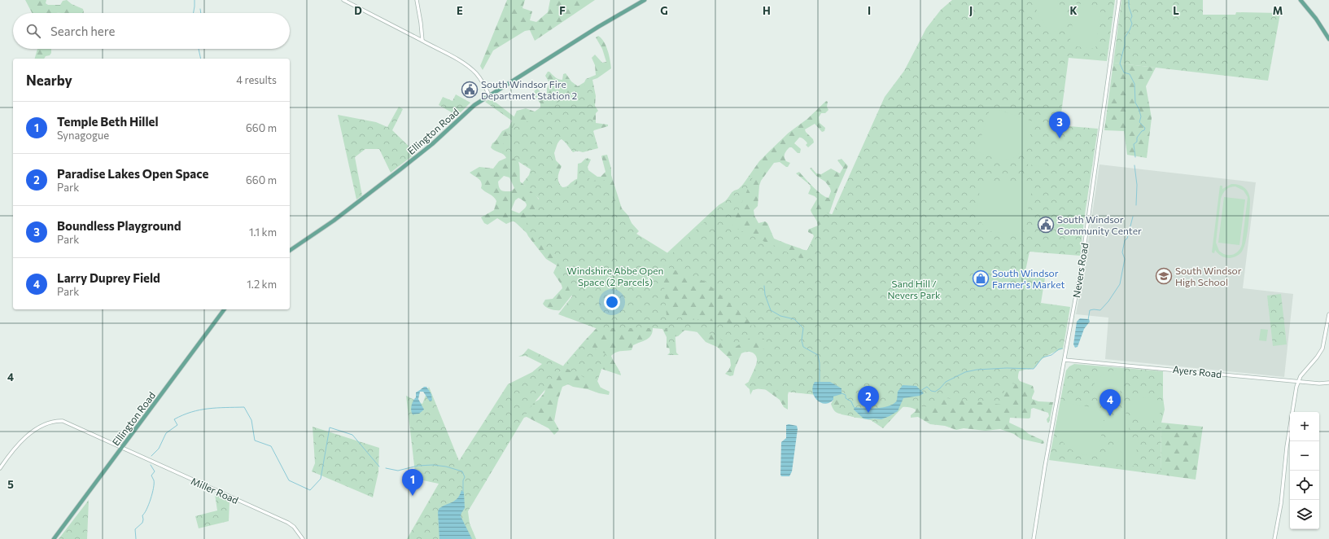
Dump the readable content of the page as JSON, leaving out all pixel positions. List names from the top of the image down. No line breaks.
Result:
{"streets":{"main road":["Ellington Road"],"street":["Nevers Road","Ayers Road","Miller Road"]},"crossings":[["Ellington Road","Miller Road"],["Nevers Road","Ayers Road"]],"parks":["Windshire Abbe Open Space (2 Parcels)","Sand Hill / Nevers Park"],"places":{"public building":["South Windsor Fire Department Station 2","South Windsor Community Center"],"school or university":["South Windsor High School"],"shop":["South Windsor Farmer's Market"]},"page":{"search":"Search here","heading":["Nearby","4 results"],"list":[{"mark":"1","name":"Temple Beth Hillel","note":"Synagogue","value":"660 m"},{"mark":"2","name":"Paradise Lakes Open Space","note":"Park","value":"660 m"},{"mark":"3","name":"Boundless Playground","note":"Park","value":"1.1 km"},{"mark":"4","name":"Larry Duprey Field","note":"Park","value":"1.2 km"}],"pins":["3","2","4","1"],"map_buttons":["+","−"]},"grid":{"columns":["D","E","F","G","H","I","J","K","L","M"],"rows":["4","5"]}}
